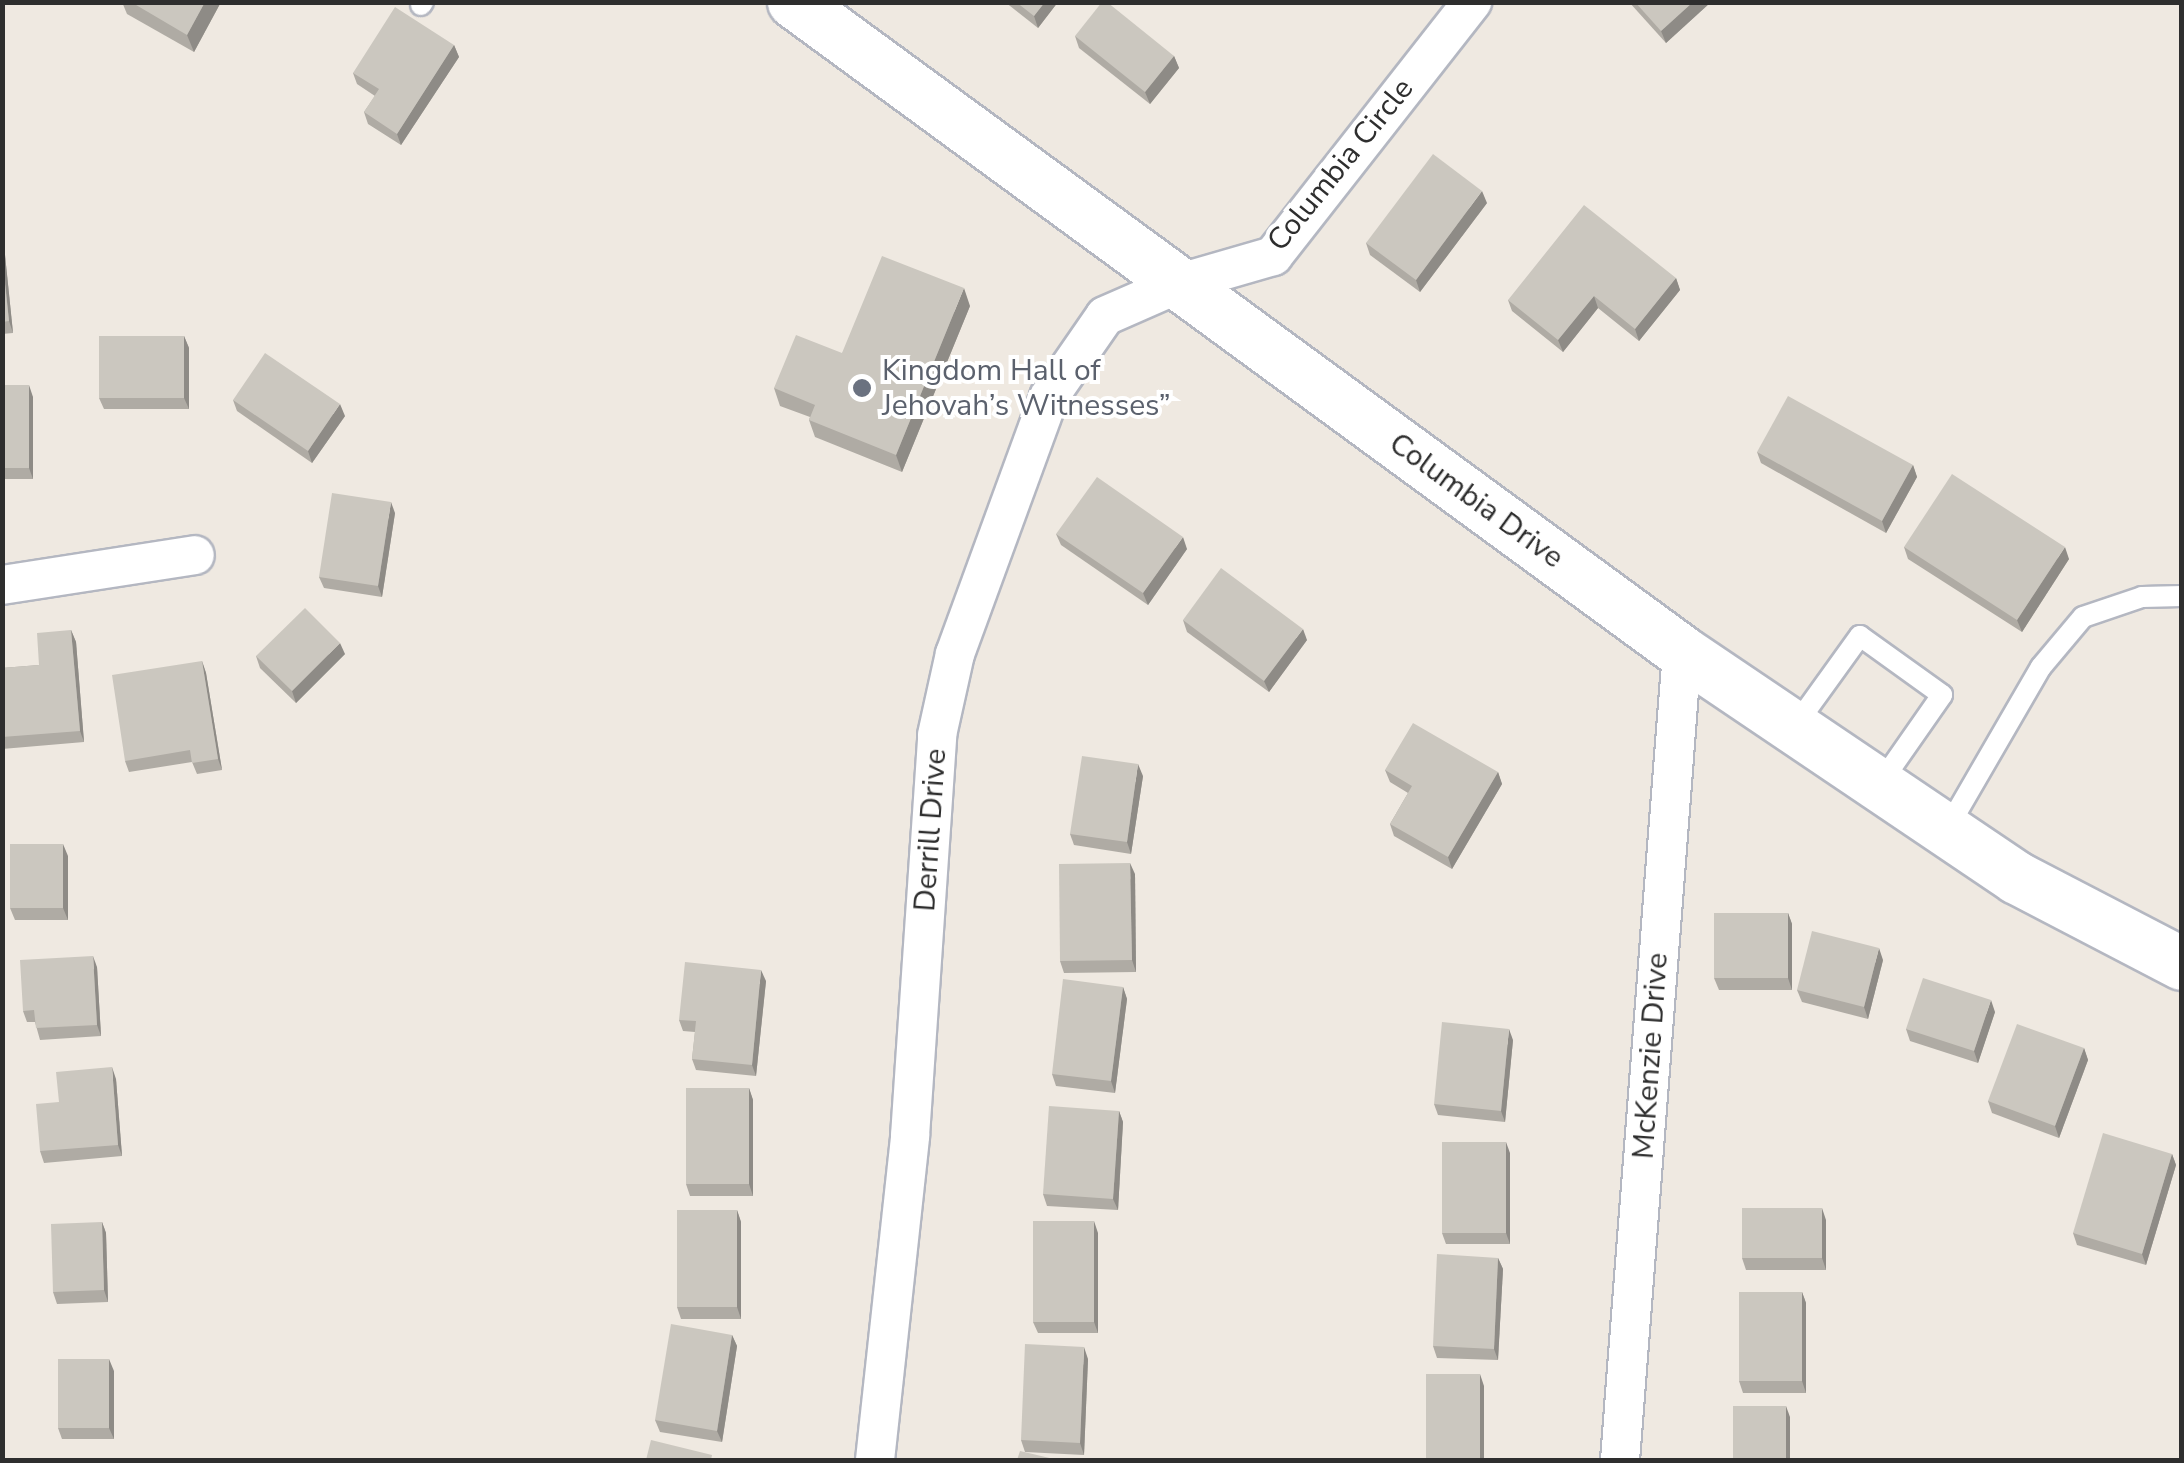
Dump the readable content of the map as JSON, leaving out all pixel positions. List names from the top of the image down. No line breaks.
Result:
{"streets":{"main road":["Columbia Drive"],"street":["Columbia Circle","Derrill Drive","McKenzie Drive"]},"crossings":[["Columbia Circle","Columbia Drive"],["Columbia Circle","Derrill Drive"],["Columbia Drive","Derrill Drive"],["Columbia Drive","McKenzie Drive"]],"places":["Kingdom Hall of Jehovah’s Witnesses”"]}
